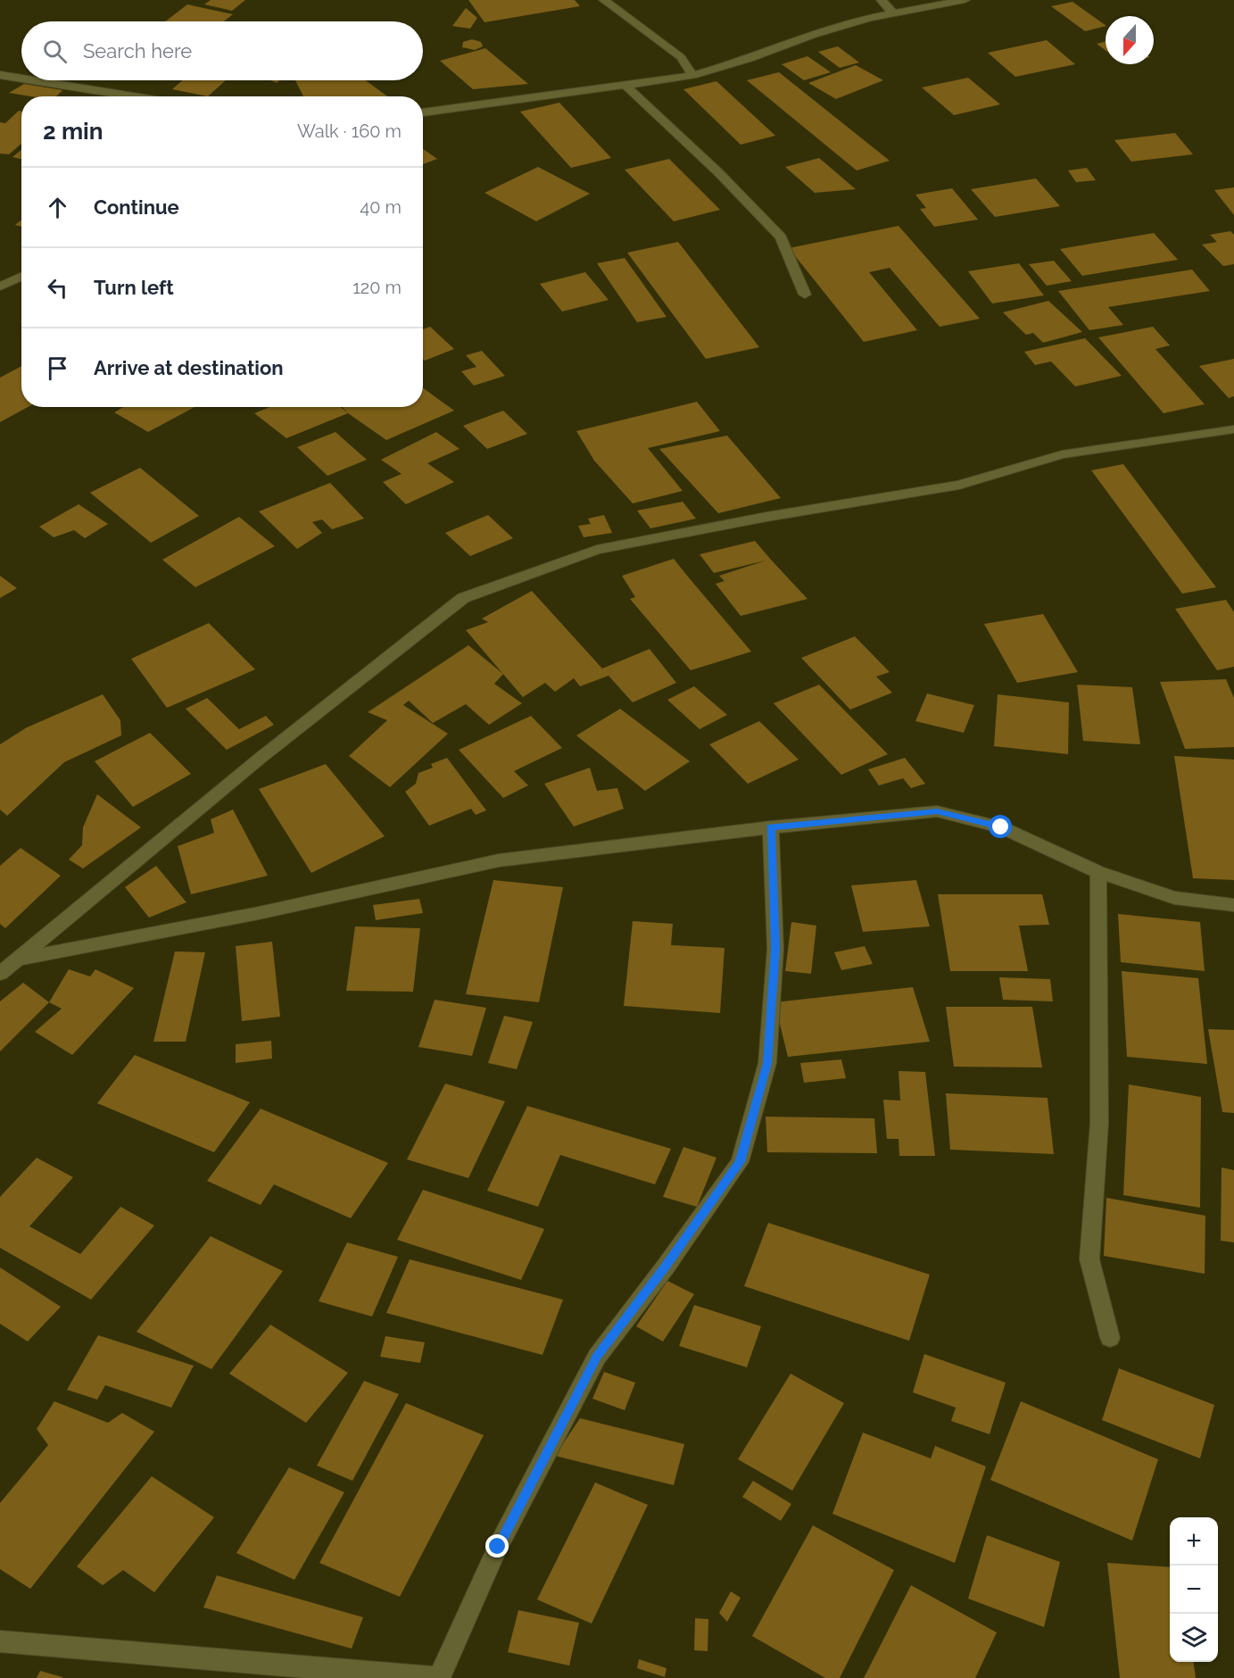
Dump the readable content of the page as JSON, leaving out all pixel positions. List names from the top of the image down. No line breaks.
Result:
{"north":"bottom","page":{"search":"Search here","heading":["2 min","Walk · 160 m"],"list":[["Continue","40 m"],["Turn left","120 m"],"Arrive at destination"],"map_buttons":["+","−"]}}
